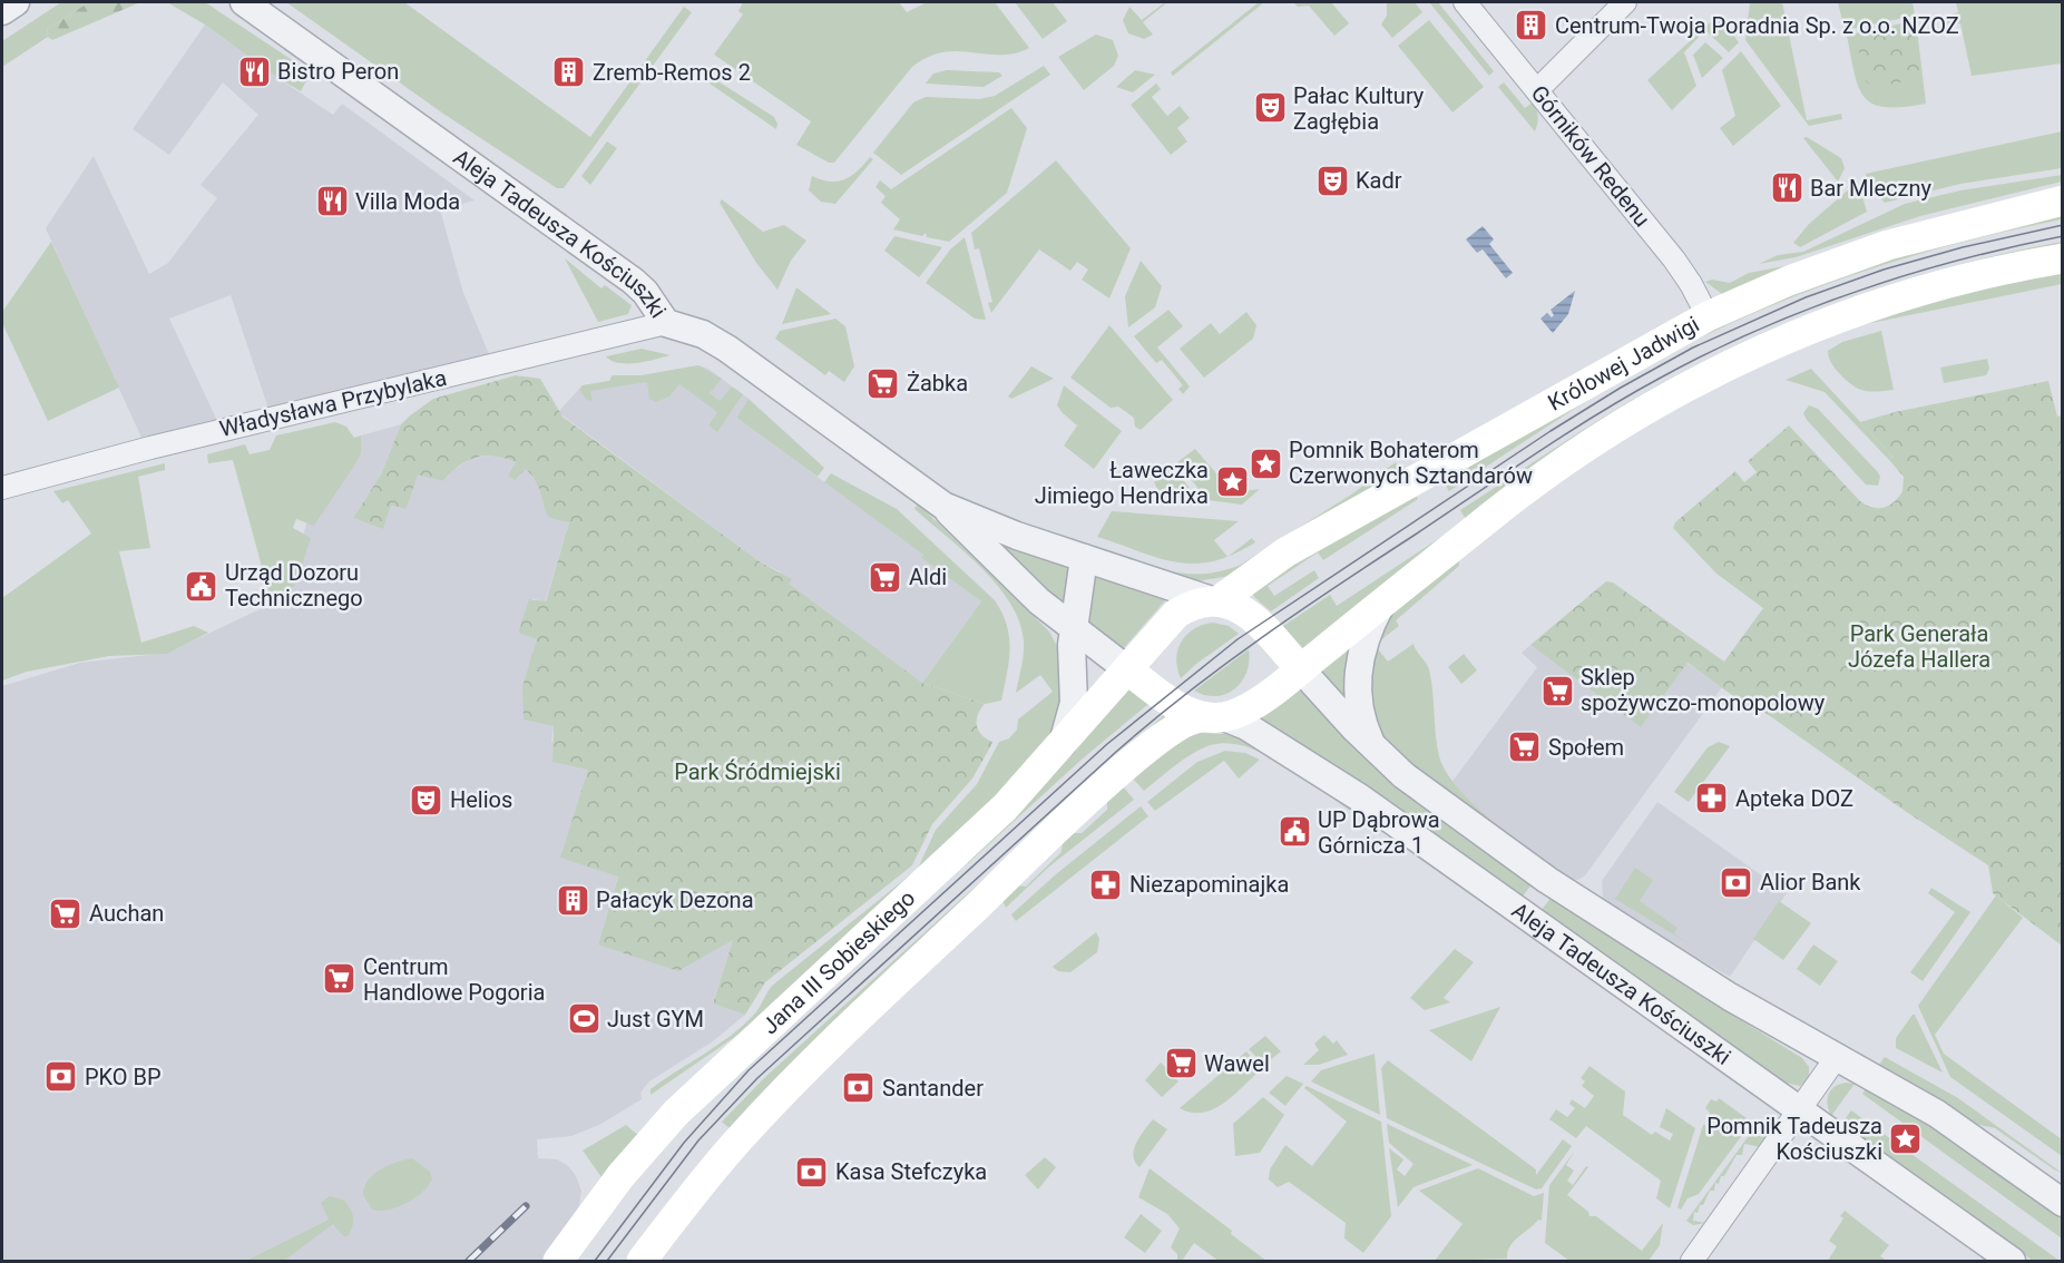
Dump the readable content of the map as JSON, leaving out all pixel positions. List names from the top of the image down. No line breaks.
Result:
{"streets":{"main road":["Królowej Jadwigi","Jana III Sobieskiego"],"street":["Górników Redenu","Aleja Tadeusza Kościuszki","Władysława Przybylaka"]},"crossings":[["Górników Redenu","Królowej Jadwigi"],["Aleja Tadeusza Kościuszki","Królowej Jadwigi"],["Aleja Tadeusza Kościuszki","Władysława Przybylaka"],["Aleja Tadeusza Kościuszki","Jana III Sobieskiego"],["Królowej Jadwigi","Jana III Sobieskiego"]],"parks":["Park Generała Józefa Hallera","Park Śródmiejski"],"places":{"building":["Centrum-Twoja Poradnia Sp. z o.o. NZOZ","Zremb-Remos 2","Pałacyk Dezona"],"restaurant":["Bistro Peron","Bar Mleczny","Villa Moda"],"theatre":["Pałac Kultury Zagłębia","Kadr","Helios"],"supermarket":["Żabka","Aldi","Sklep spożywczo-monopolowy","Społem","Auchan","Centrum Handlowe Pogoria","Wawel"],"place":["Pomnik Bohaterom Czerwonych Sztandarów","Ławeczka Jimiego Hendrixa","Pomnik Tadeusza Kościuszki"],"public building":["Urząd Dozoru Technicznego","UP Dąbrowa Górnicza 1"],"pharmacy":["Apteka DOZ","Niezapominajka"],"bank":["Alior Bank","PKO BP","Santander","Kasa Stefczyka"],"sports":["Just GYM"]}}
